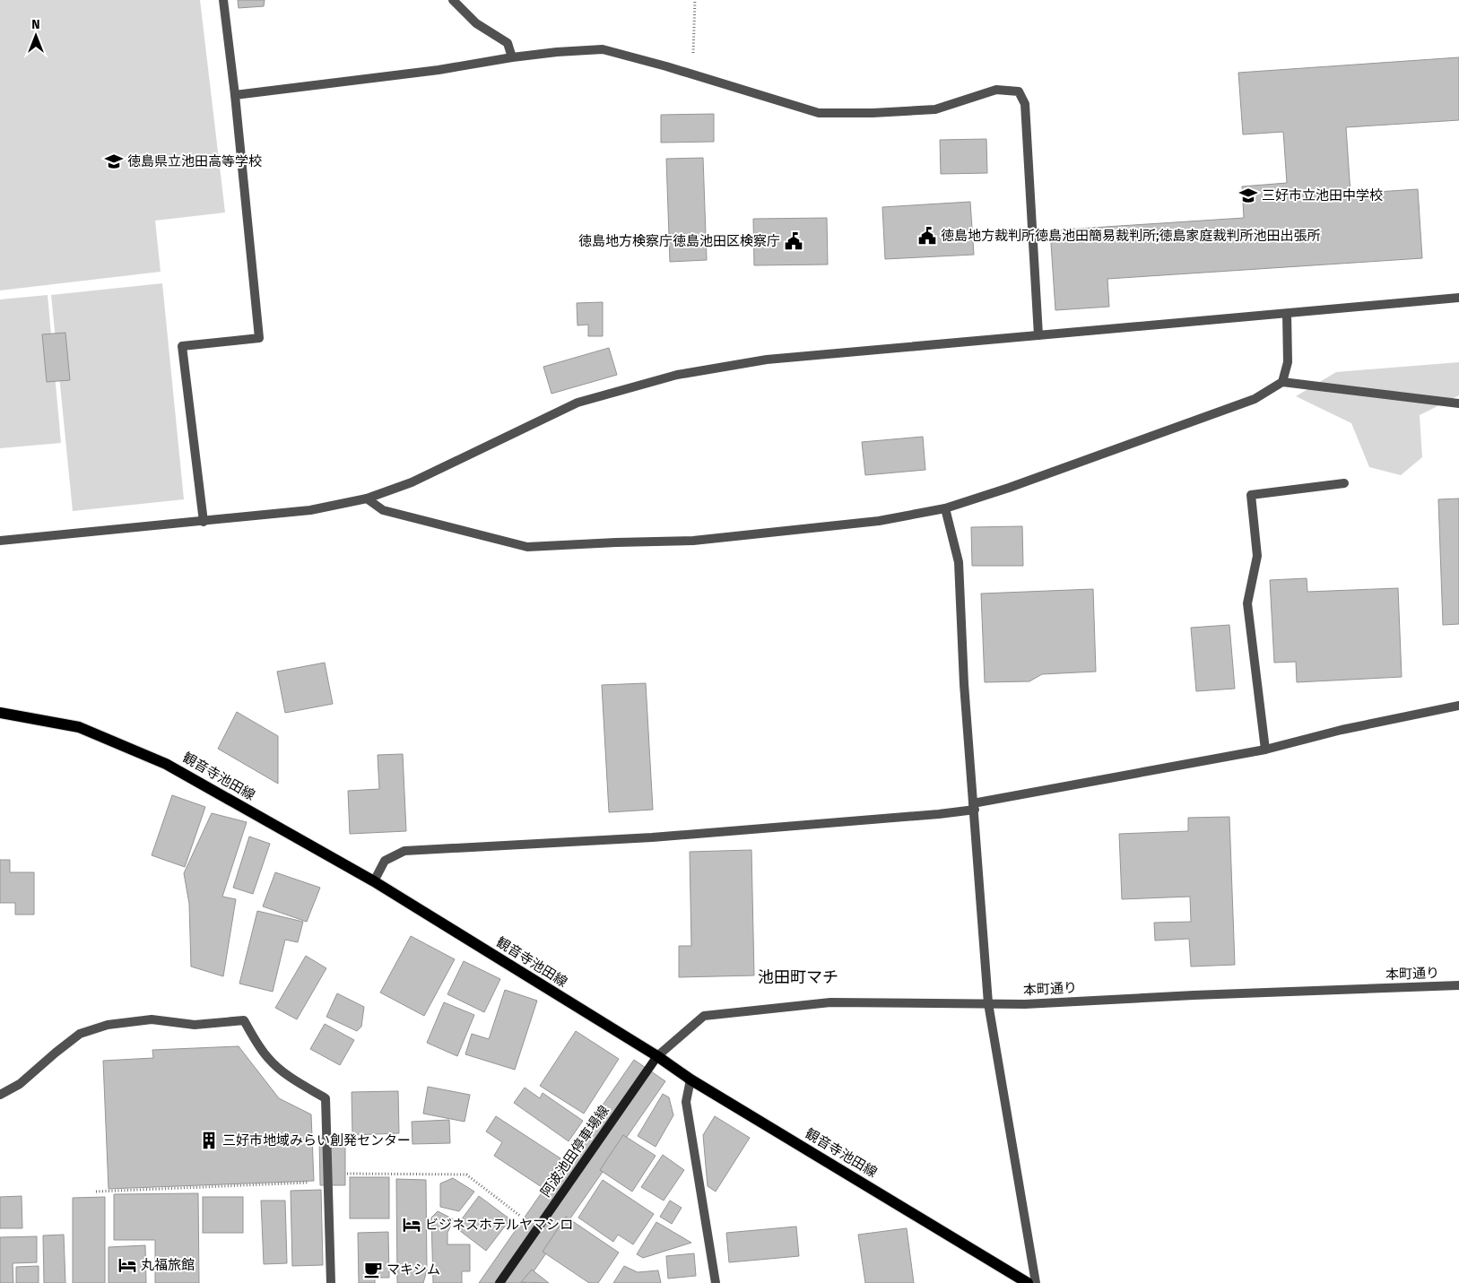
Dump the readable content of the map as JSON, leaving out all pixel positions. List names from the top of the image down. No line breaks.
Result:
{"streets":{"main road":["観音寺池田線","阿波池田停車場線"],"street":["本町通り"]},"crossings":[["観音寺池田線","本町通り"],["観音寺池田線","阿波池田停車場線"],["本町通り","阿波池田停車場線"]],"districts":["池田町マチ"],"places":{"school or university":["徳島県立池田高等学校","三好市立池田中学校"],"public building":["徳島地方裁判所徳島池田簡易裁判所;徳島家庭裁判所池田出張所","徳島地方検察庁徳島池田区検察庁"],"building":["三好市地域みらい創発センター"],"hotel":["ビジネスホテルヤマシロ","丸福旅館"],"cafe":["マキシム"]},"north":"top"}
